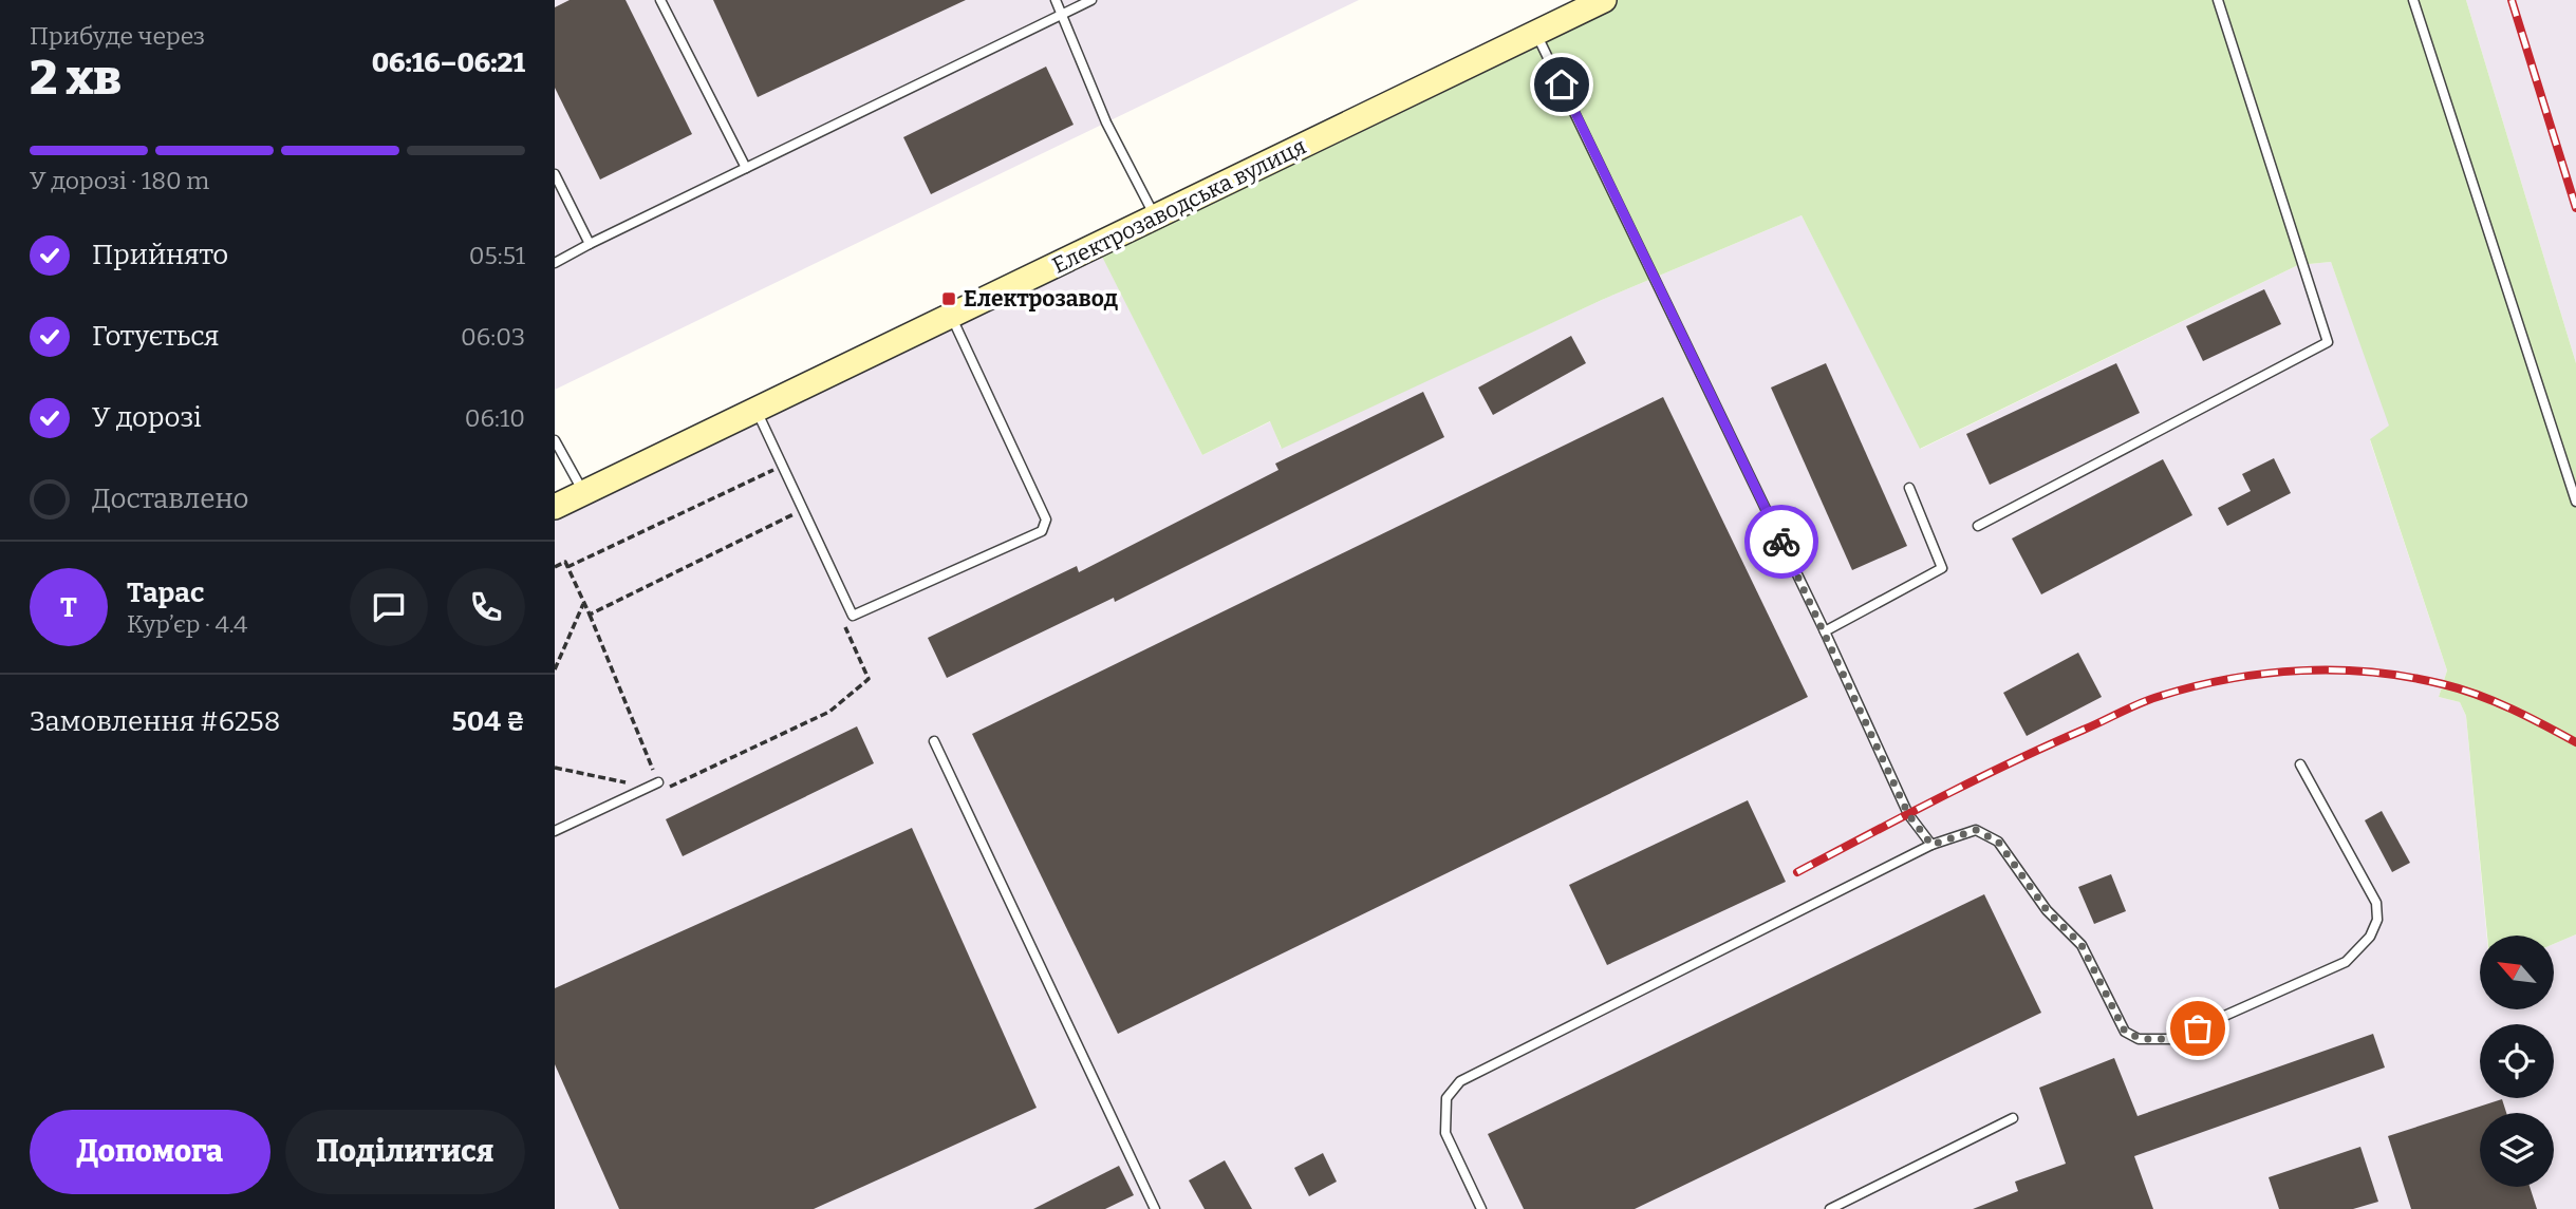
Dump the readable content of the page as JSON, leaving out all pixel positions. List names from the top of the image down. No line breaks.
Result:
{"streets":{"main road":["Електрозаводська вулиця"]},"places":{"transit":["Електрозавод"]},"north":"top left","page":{"heading":["2 хв","Прибуде через","06:16–06:21"],"panel":["Тарас","Кур’єр · 4.4","Замовлення #6258","504 ₴"],"bar":"У дорозі · 180 m","list":[["Прийнято","05:51"],["Готується","06:03"],["У дорозі","06:10"],"Доставлено"],"round":"Т","buttons":["Допомога","Поділитися"]}}
